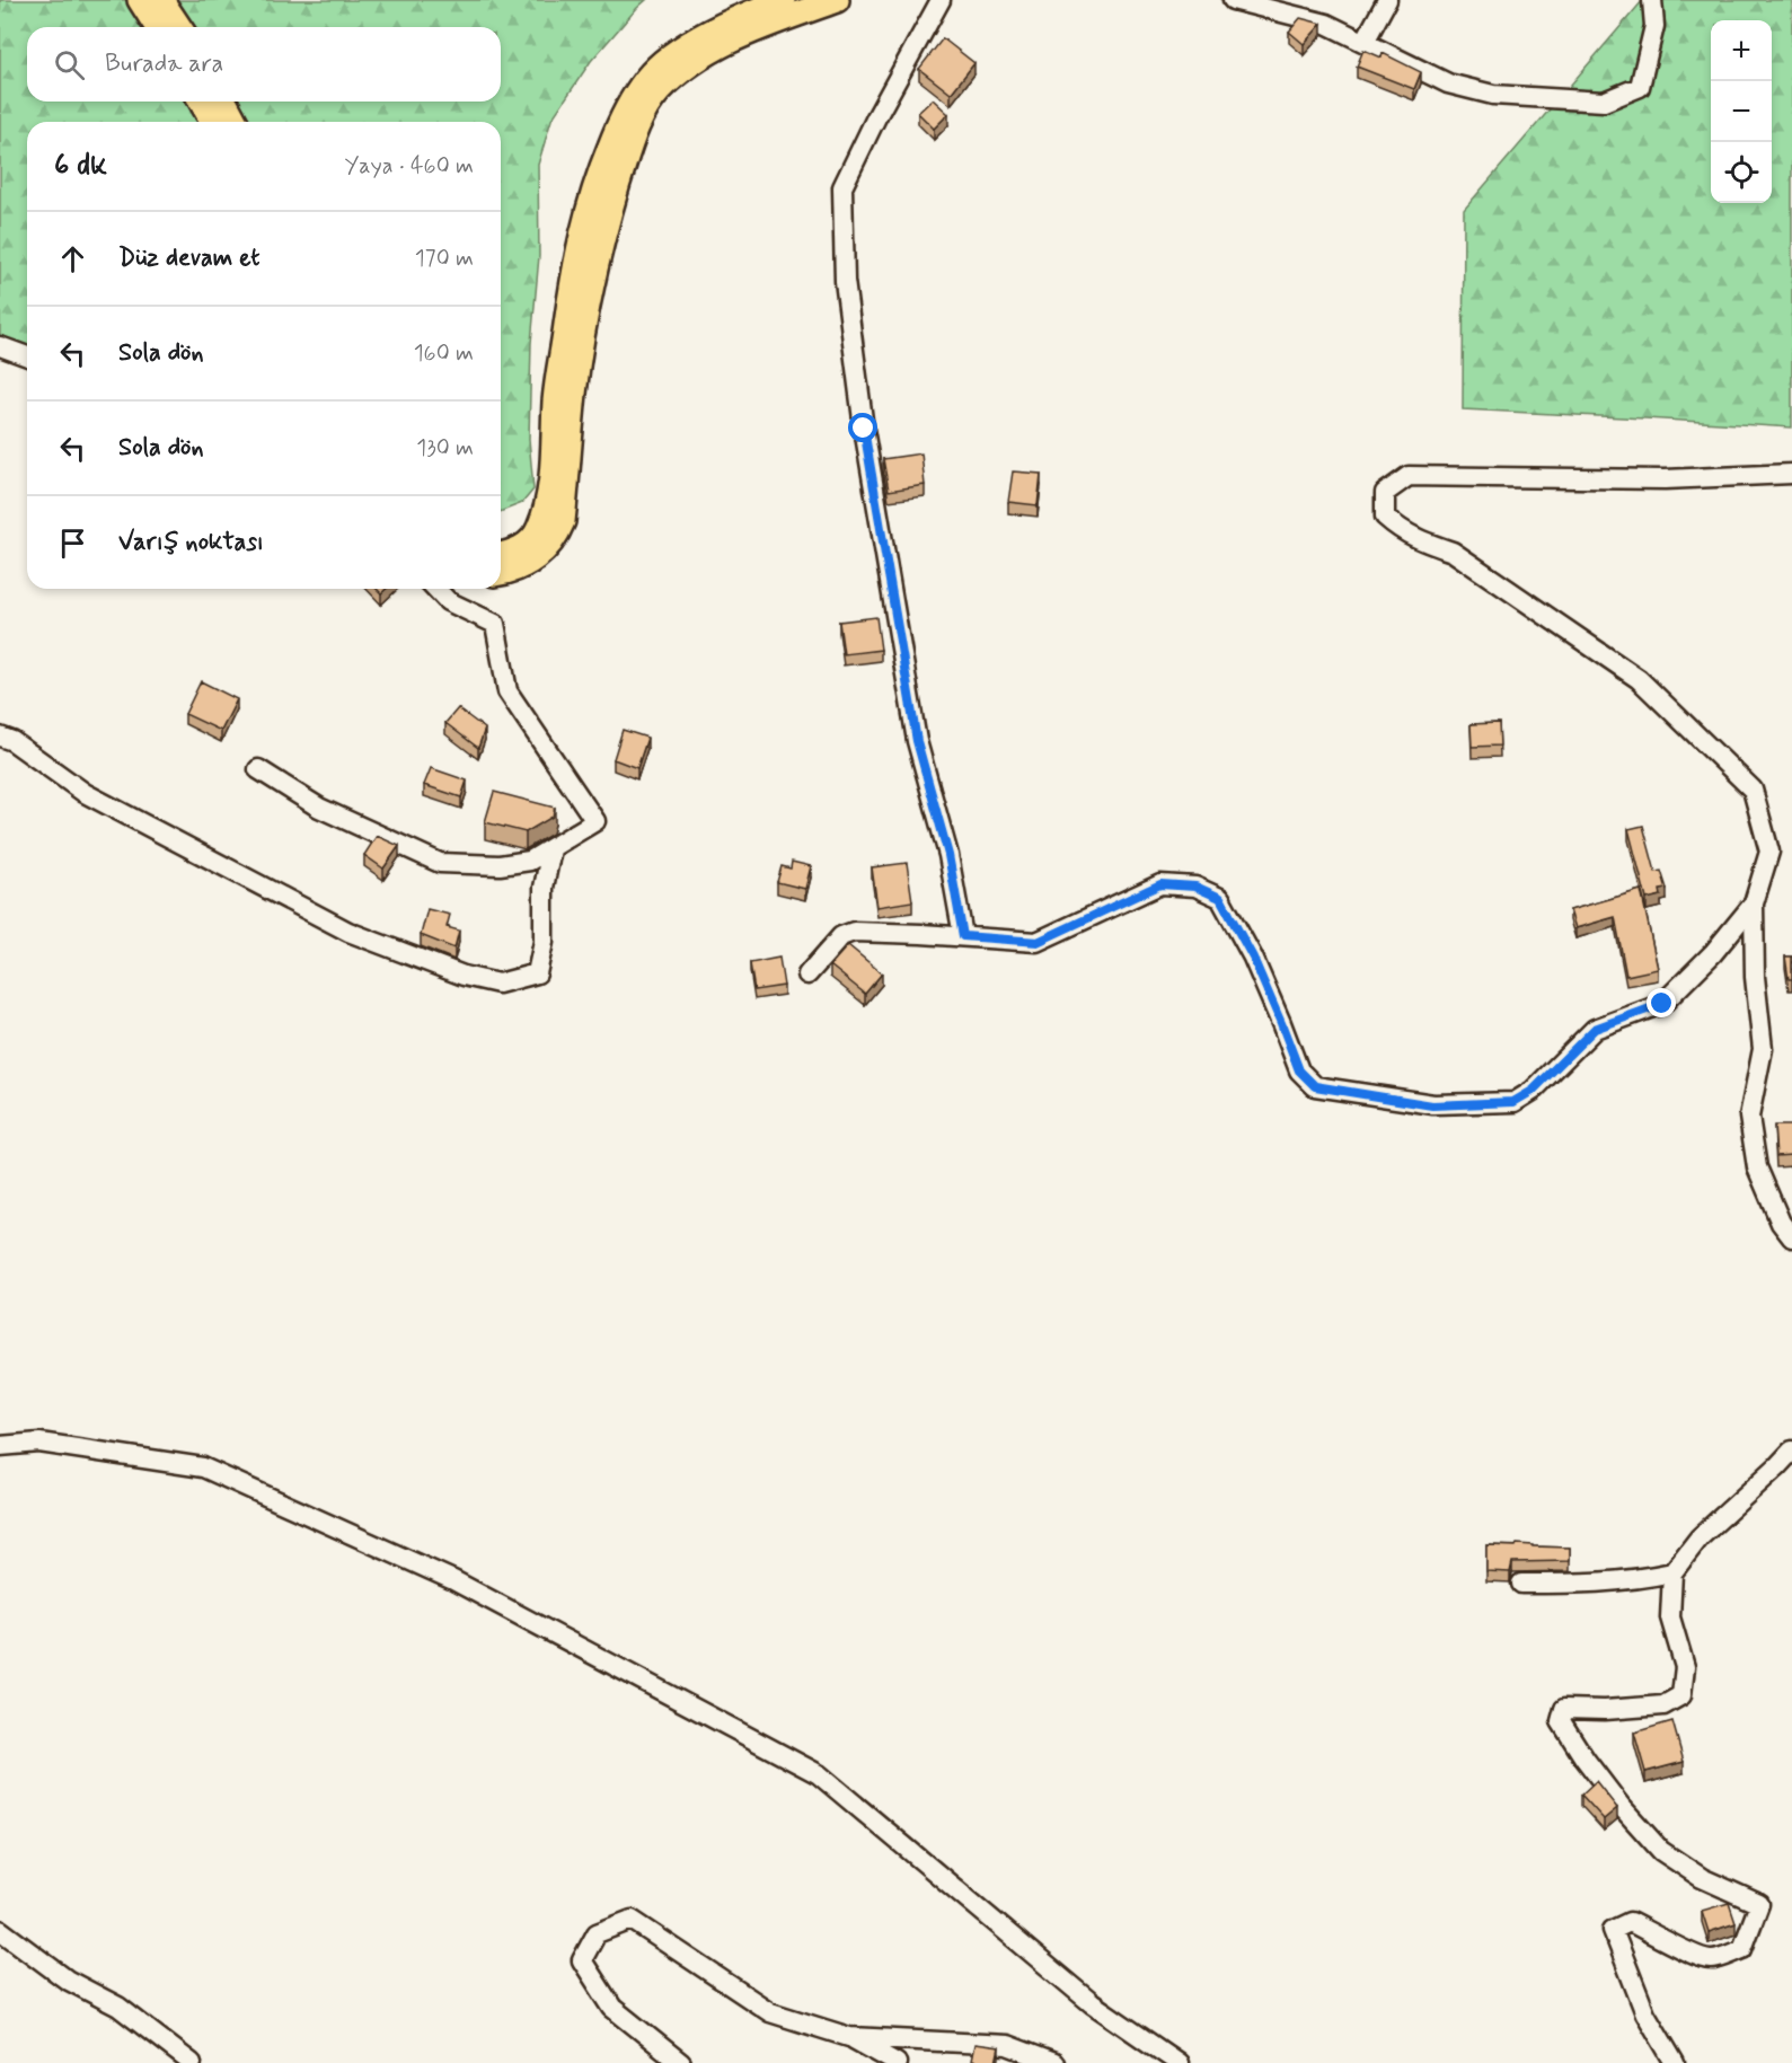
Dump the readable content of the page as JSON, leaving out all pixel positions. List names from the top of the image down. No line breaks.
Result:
{"page":{"map_buttons":["+","−"],"search":"Burada ara","heading":["6 dk","Yaya · 460 m"],"list":[["Düz devam et","170 m"],["Sola dön","160 m"],["Sola dön","130 m"],"Varış noktası"]}}
